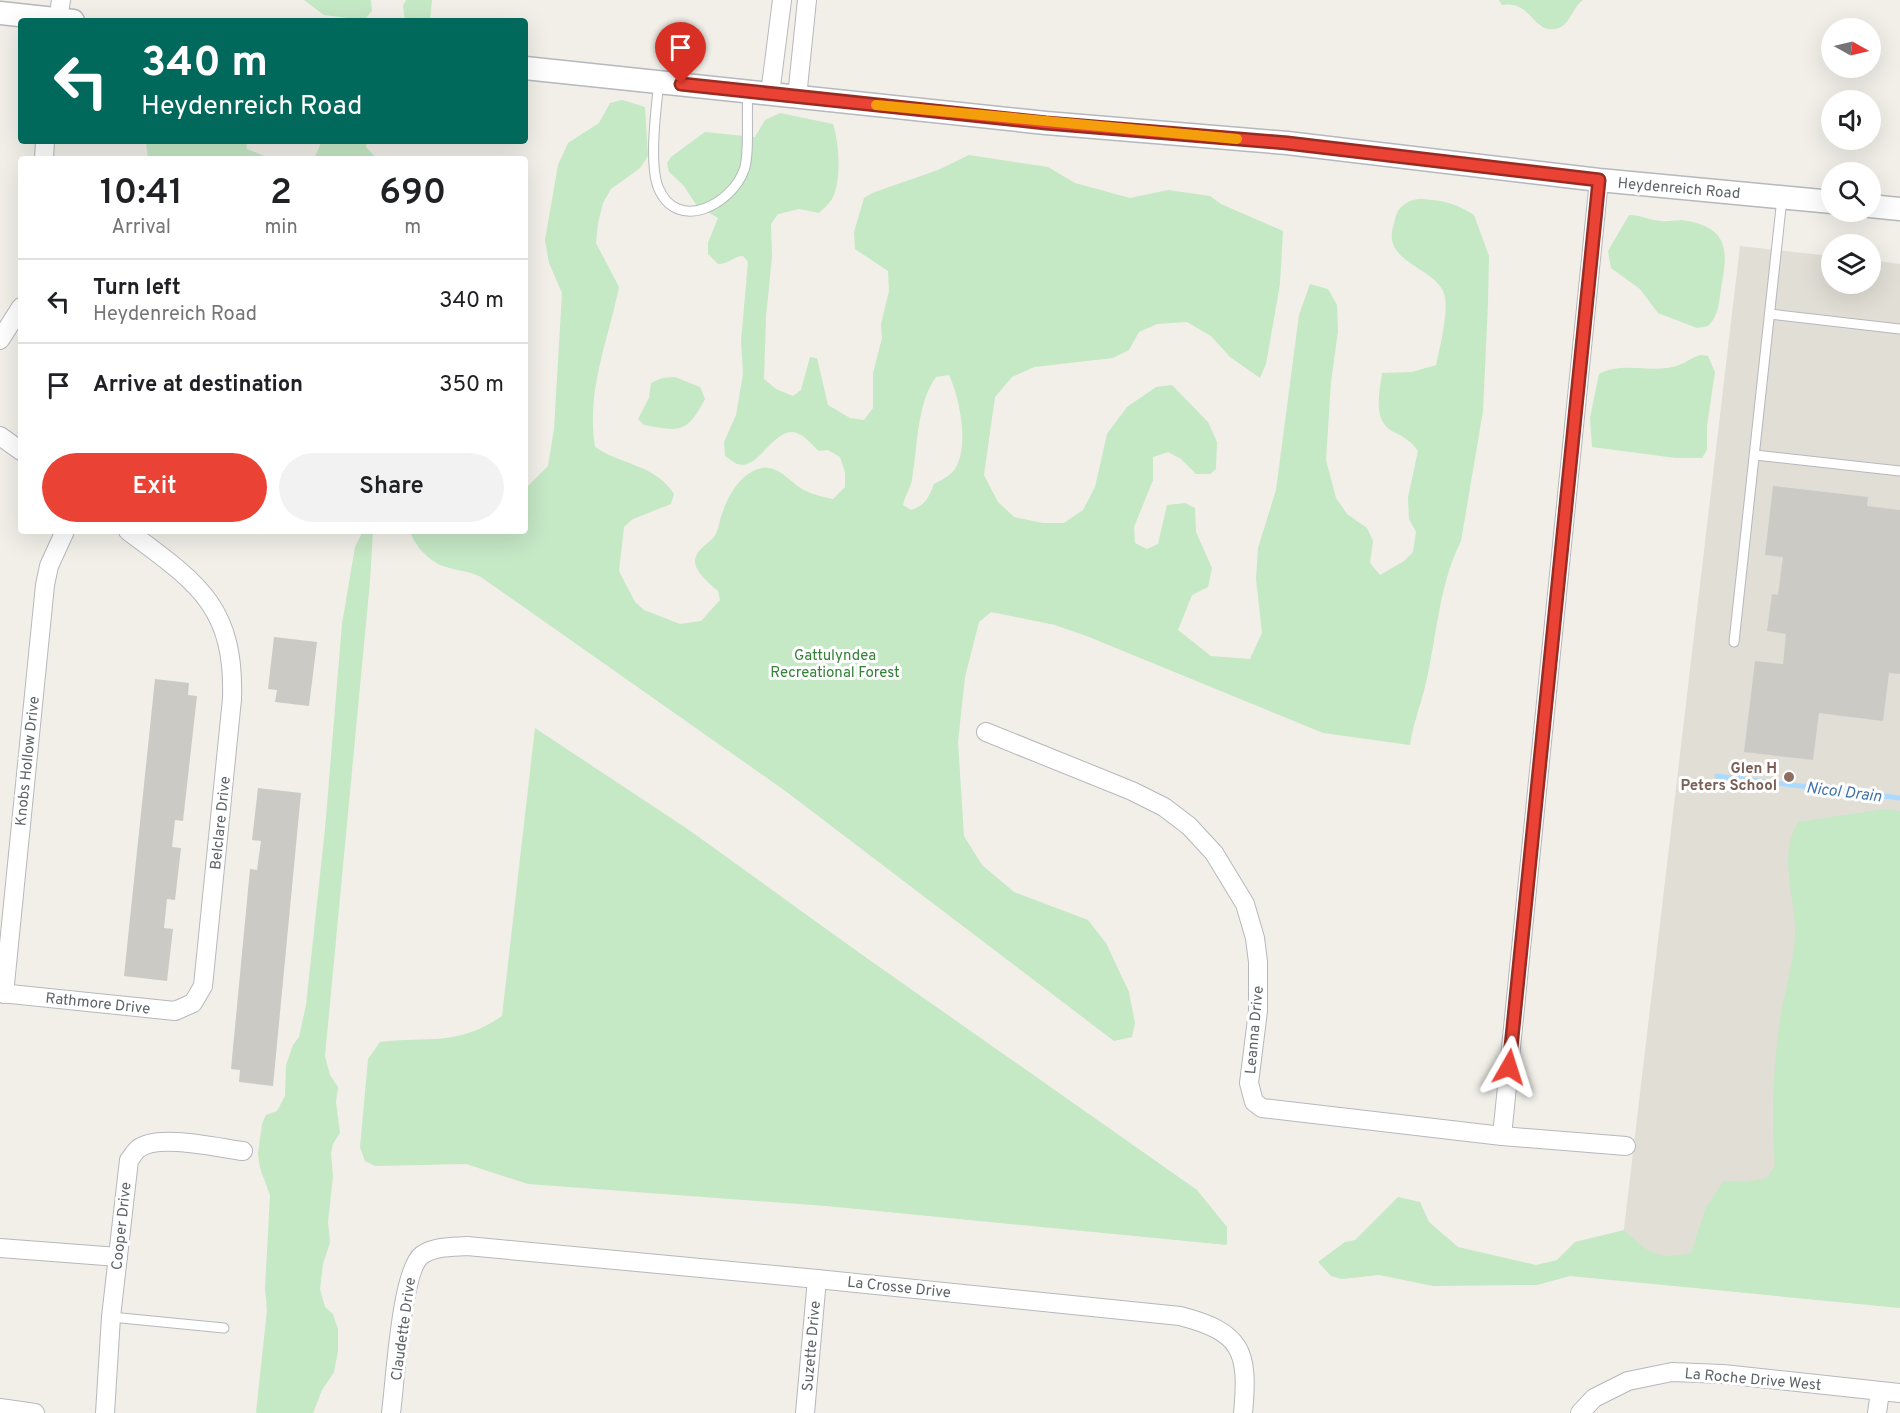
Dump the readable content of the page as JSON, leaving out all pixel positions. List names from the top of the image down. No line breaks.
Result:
{"streets":{"street":["Heydenreich Road","Knobs Hollow Drive","Belclare Drive","Rathmore Drive","Leanna Drive","Cooper Drive","La Crosse Drive","Claudette Drive","Suzette Drive","La Roche Drive West"]},"crossings":[["Knobs Hollow Drive","Rathmore Drive"],["Belclare Drive","Rathmore Drive"],["La Crosse Drive","Claudette Drive"],["La Crosse Drive","Suzette Drive"]],"water":["Nicol Drain"],"parks":["Gattulyndea Recreational Forest"],"places":["Glen H Peters School"],"north":"right","page":{"turn":["340 m","Heydenreich Road"],"eta":["10:41","Arrival","2","min","690","m"],"list":[{"name":"Turn left","note":"Heydenreich Road","value":"340 m"},{"name":"Arrive at destination","value":"350 m"}],"buttons":["Exit","Share"]}}
